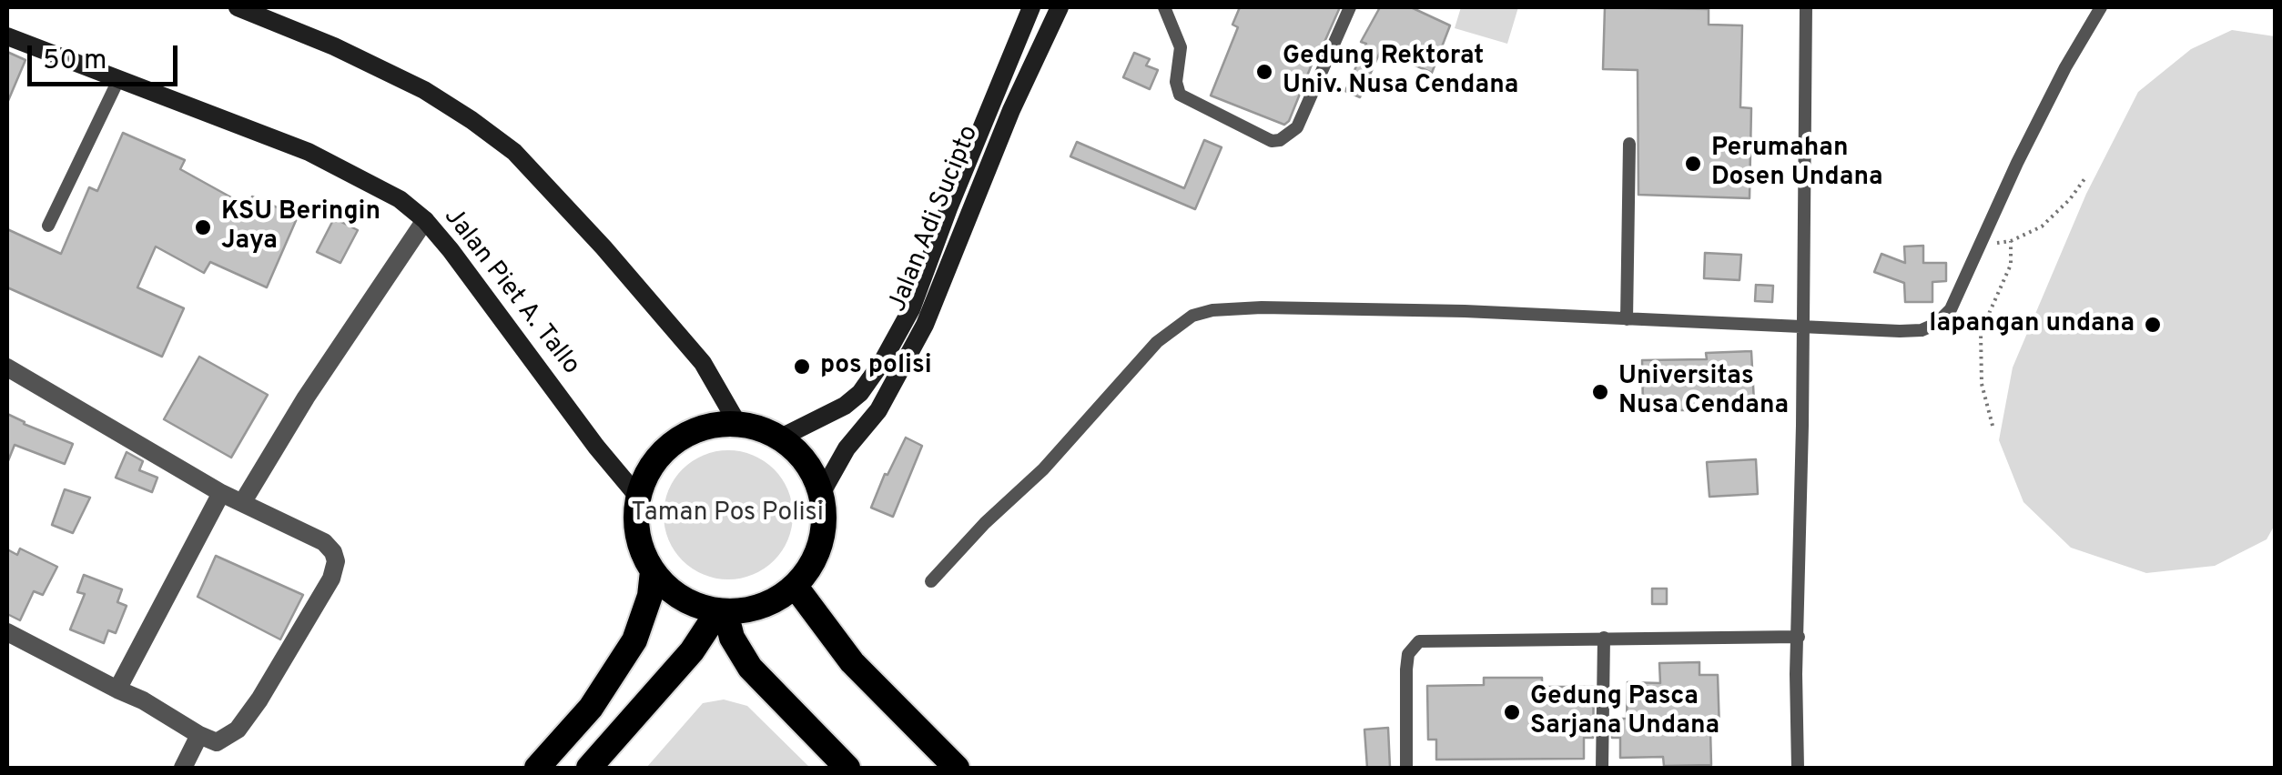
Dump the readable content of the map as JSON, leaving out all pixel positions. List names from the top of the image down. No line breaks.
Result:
{"streets":{"main road":["Jalan Adi Sucipto","Jalan Piet A. Tallo"]},"crossings":[["Jalan Adi Sucipto","Jalan Piet A. Tallo"]],"parks":["Taman Pos Polisi"],"places":["Gedung Rektorat Univ. Nusa Cendana","Perumahan Dosen Undana","KSU Beringin Jaya","lapangan undana","pos polisi","Universitas Nusa Cendana","Gedung Pasca Sarjana Undana"],"scale_bar":"50 m"}
